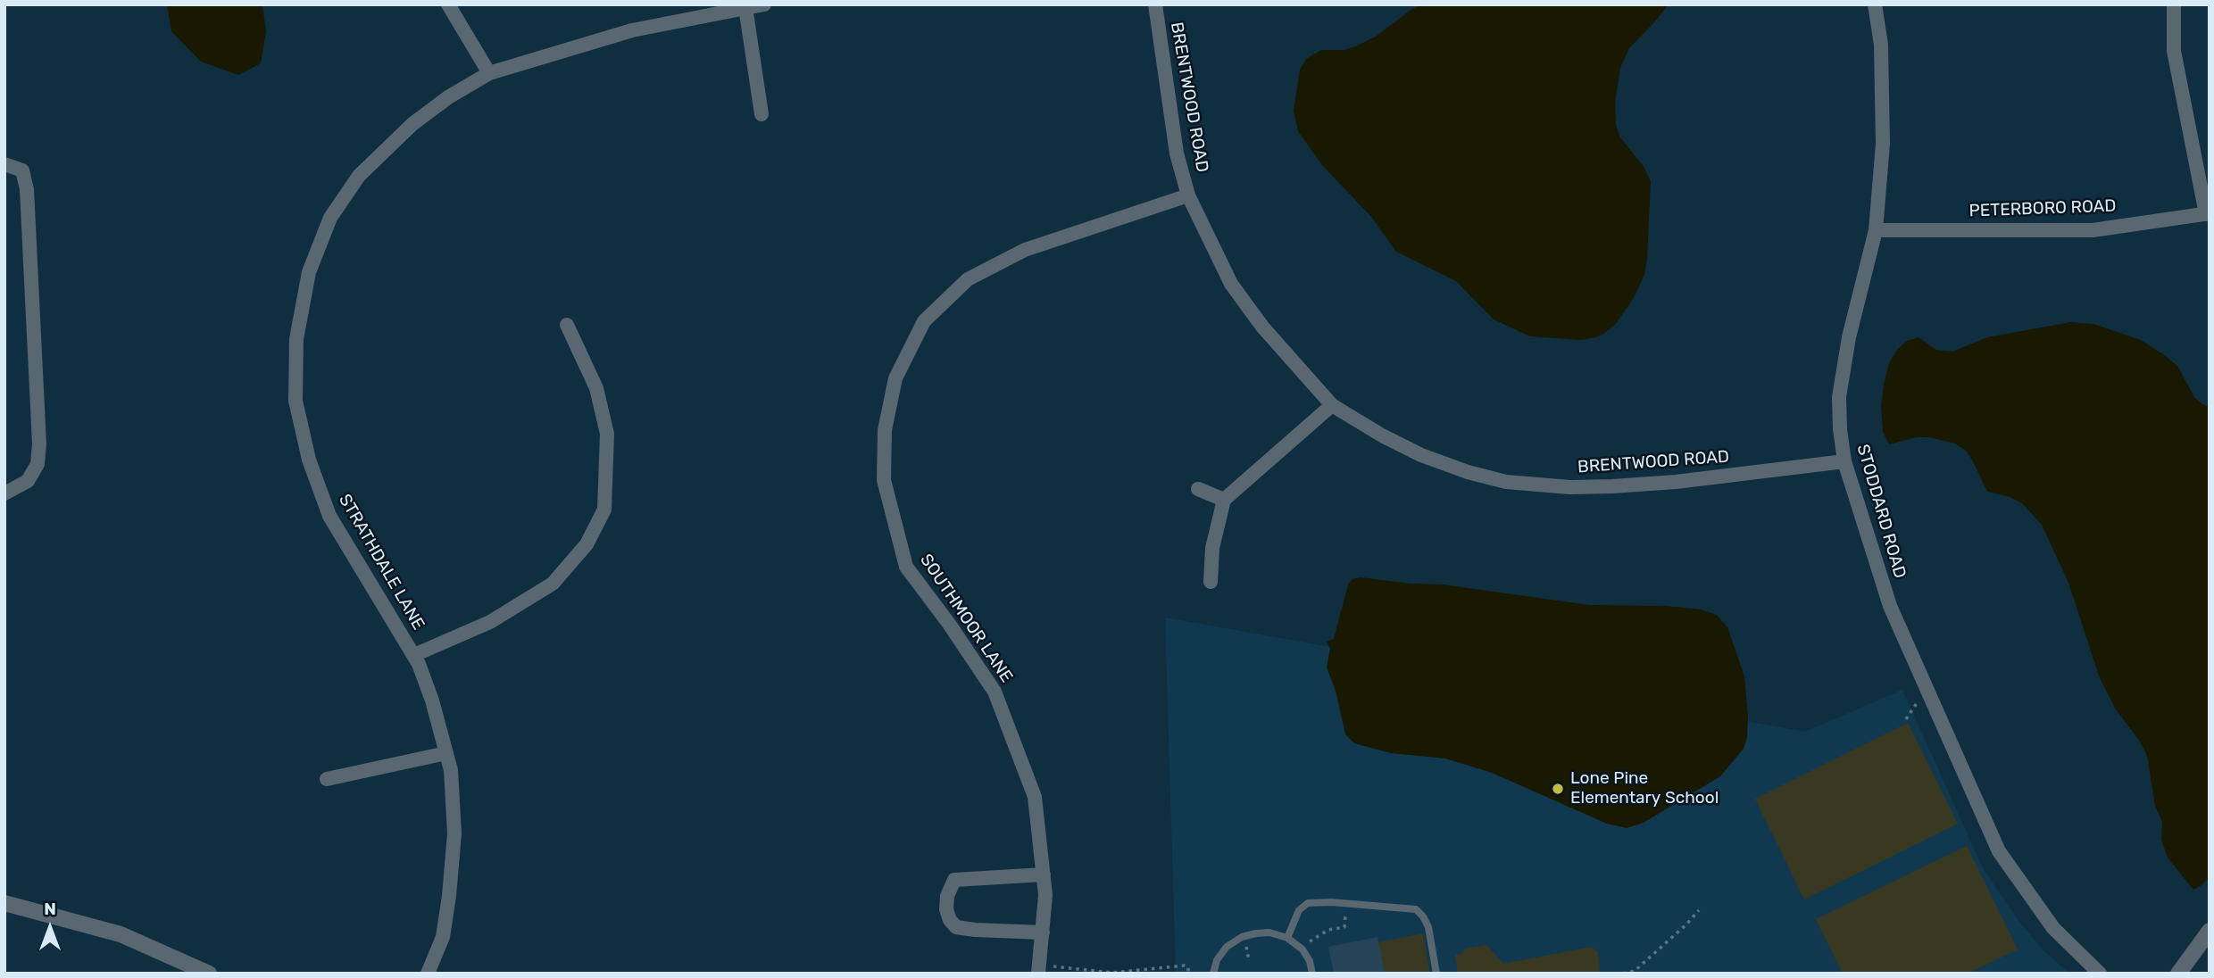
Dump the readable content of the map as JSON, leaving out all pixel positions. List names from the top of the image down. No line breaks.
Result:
{"streets":{"street":["BRENTWOOD ROAD","PETERBORO ROAD","STODDARD ROAD","STRATHDALE LANE","SOUTHMOOR LANE"]},"crossings":[["BRENTWOOD ROAD","STODDARD ROAD"],["BRENTWOOD ROAD","SOUTHMOOR LANE"],["PETERBORO ROAD","STODDARD ROAD"]],"places":["Lone Pine Elementary School"],"north":"top"}
